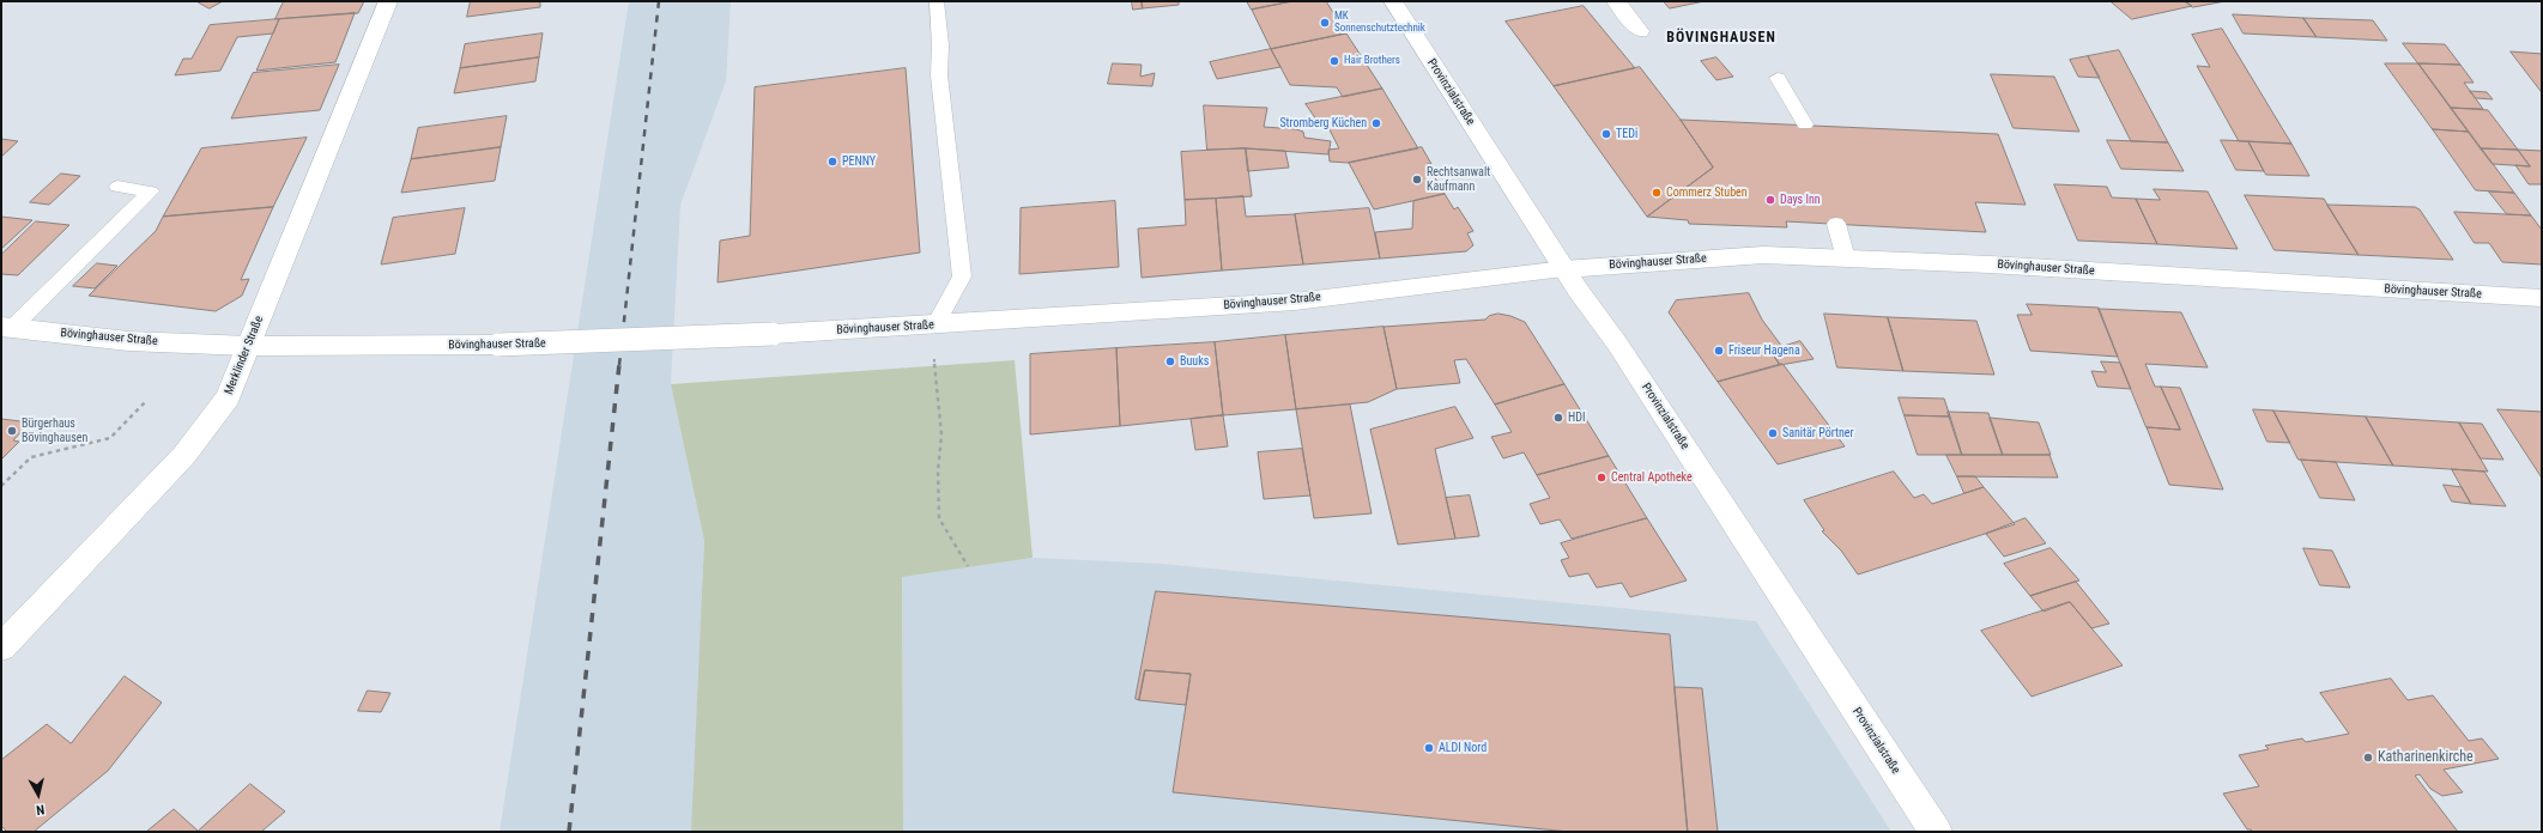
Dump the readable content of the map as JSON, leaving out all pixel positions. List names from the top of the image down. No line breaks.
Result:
{"streets":{"main road":["Provinzialstraße","Bövinghauser Straße","Merklinder Straße"]},"crossings":[["Provinzialstraße","Bövinghauser Straße"],["Bövinghauser Straße","Merklinder Straße"]],"districts":["BÖVINGHAUSEN"],"places":["MK Sonnenschutztechnik","Hair Brothers","Stromberg Küchen","TEDi","PENNY","Rechtsanwalt Kaufmann","Commerz Stuben","Days Inn","Friseur Hagena","Buuks","HDI","Bürgerhaus Bövinghausen","Sanitär Pörtner","Central Apotheke","ALDI Nord","Katharinenkirche"],"north":"bottom"}
